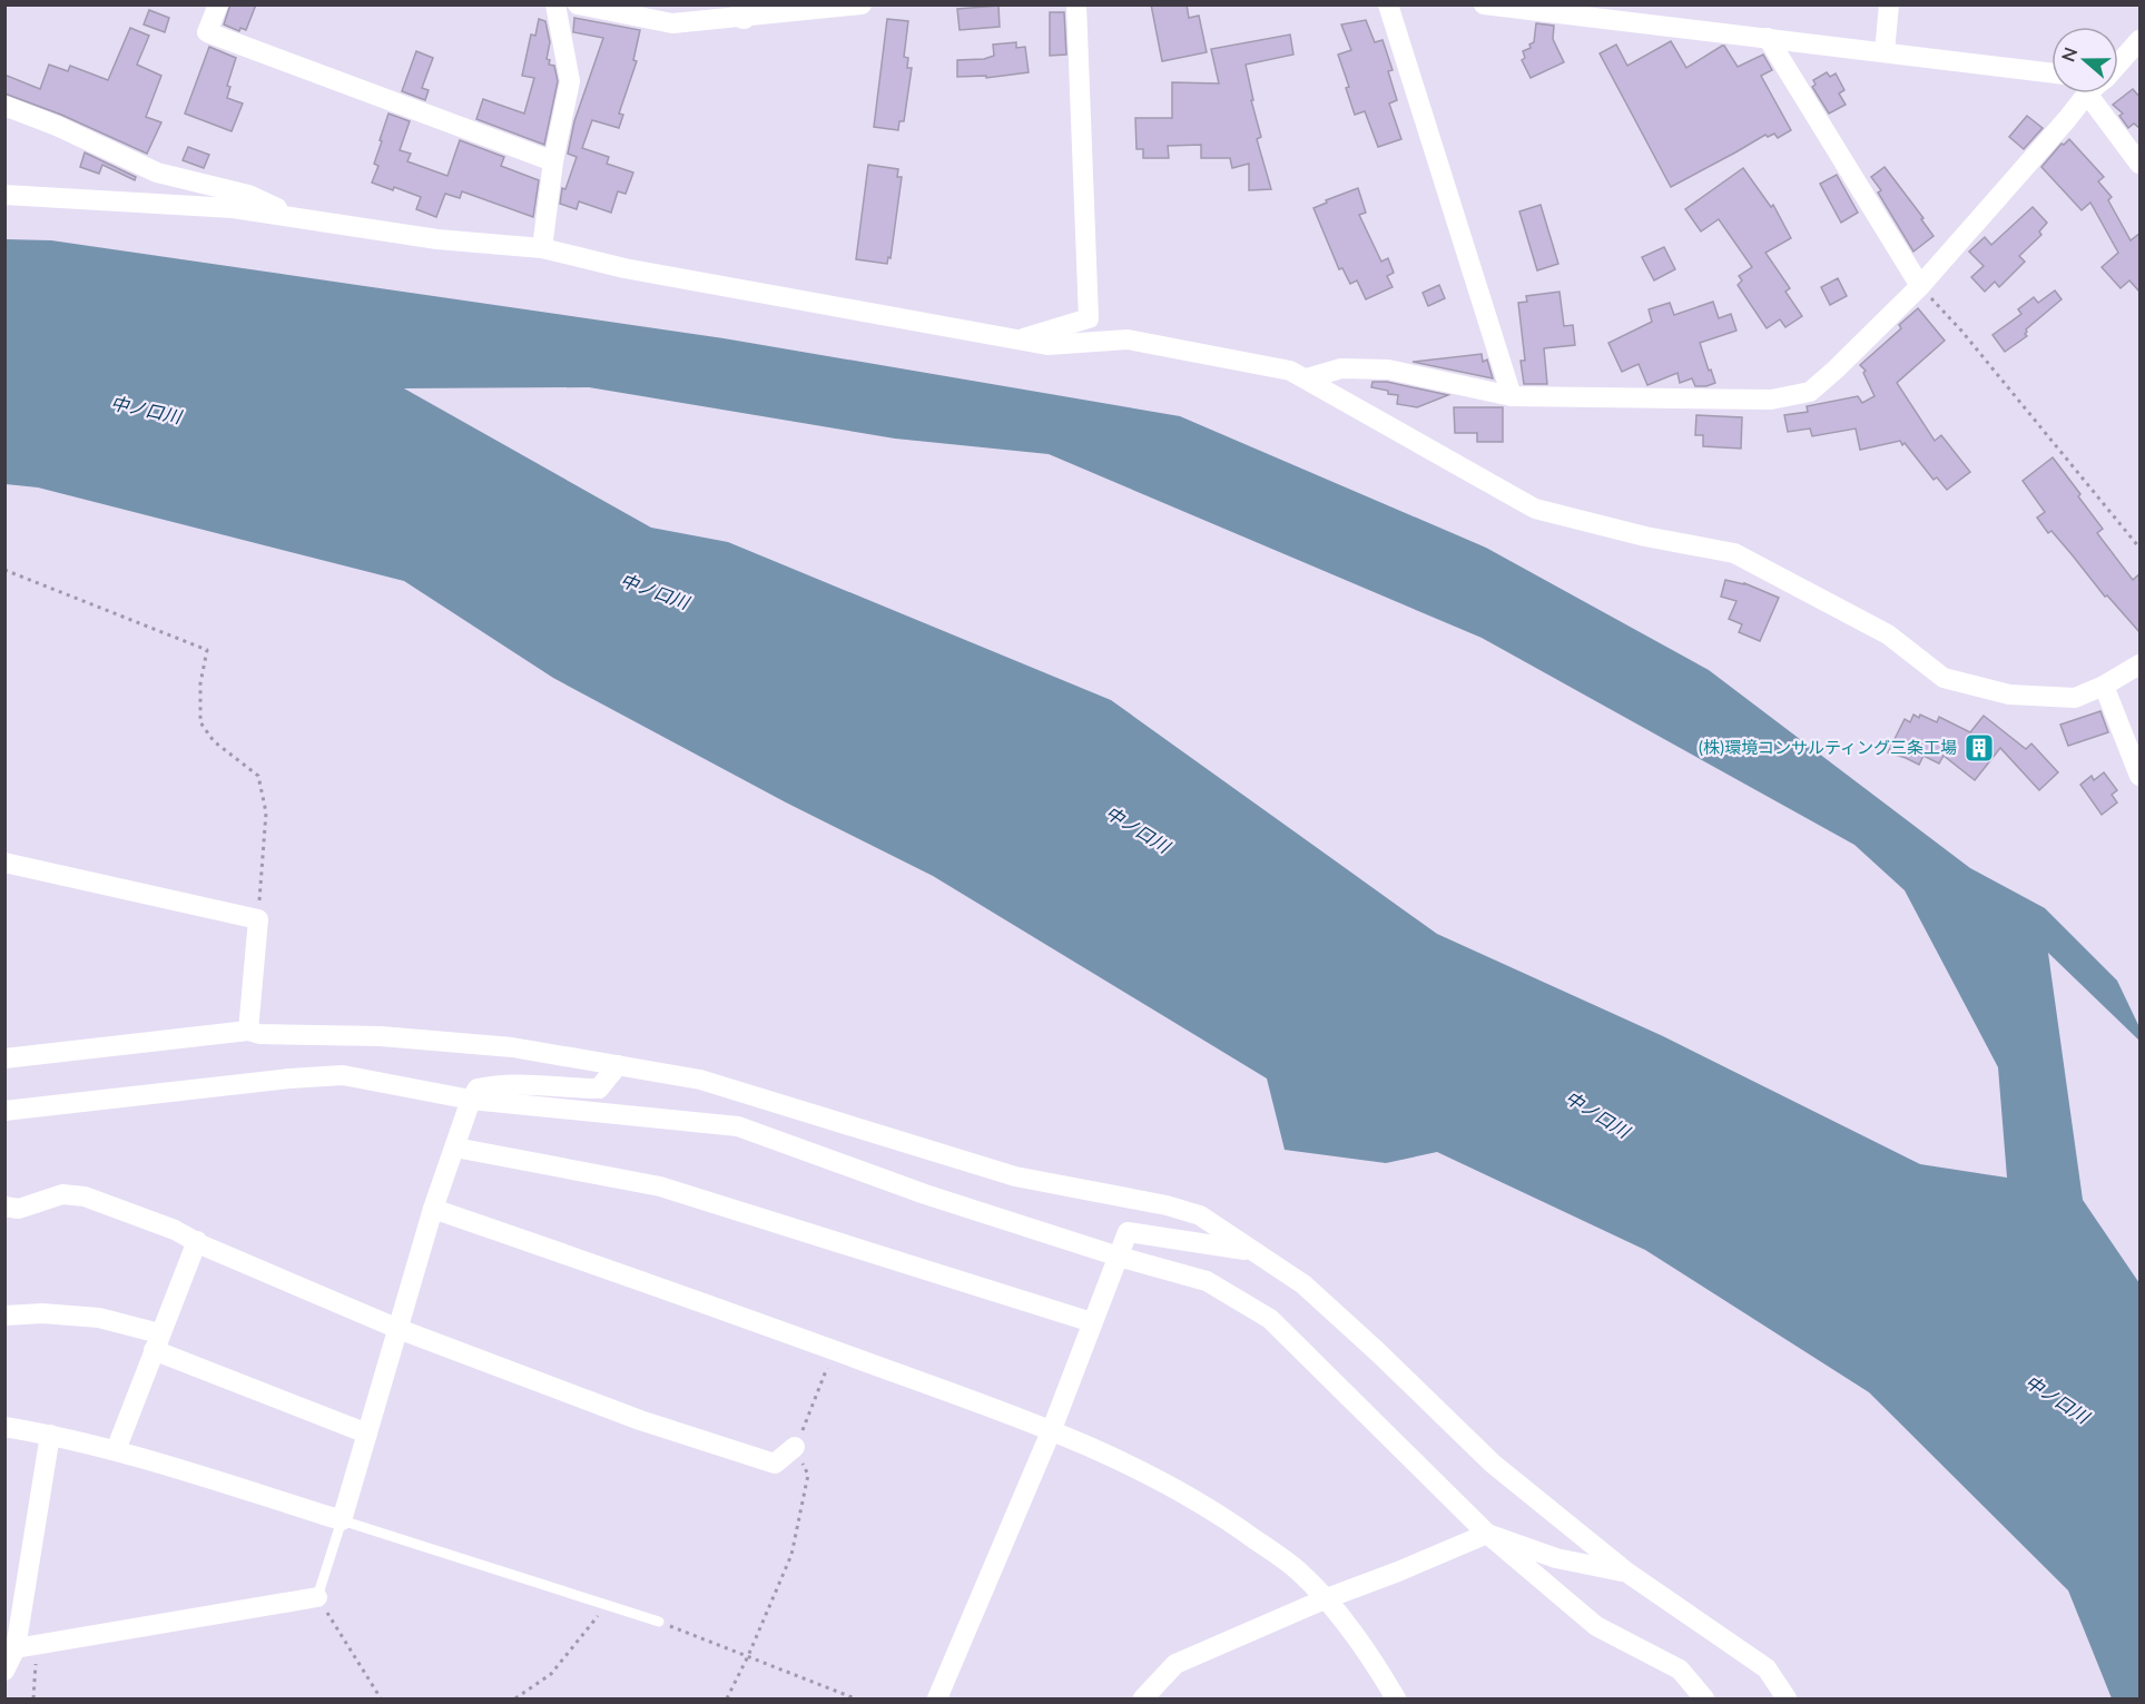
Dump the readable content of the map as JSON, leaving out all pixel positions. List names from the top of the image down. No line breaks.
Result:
{"water":["中ノ口川"],"places":{"building":["(株)環境コンサルティング三条工場"]},"north":"left"}
